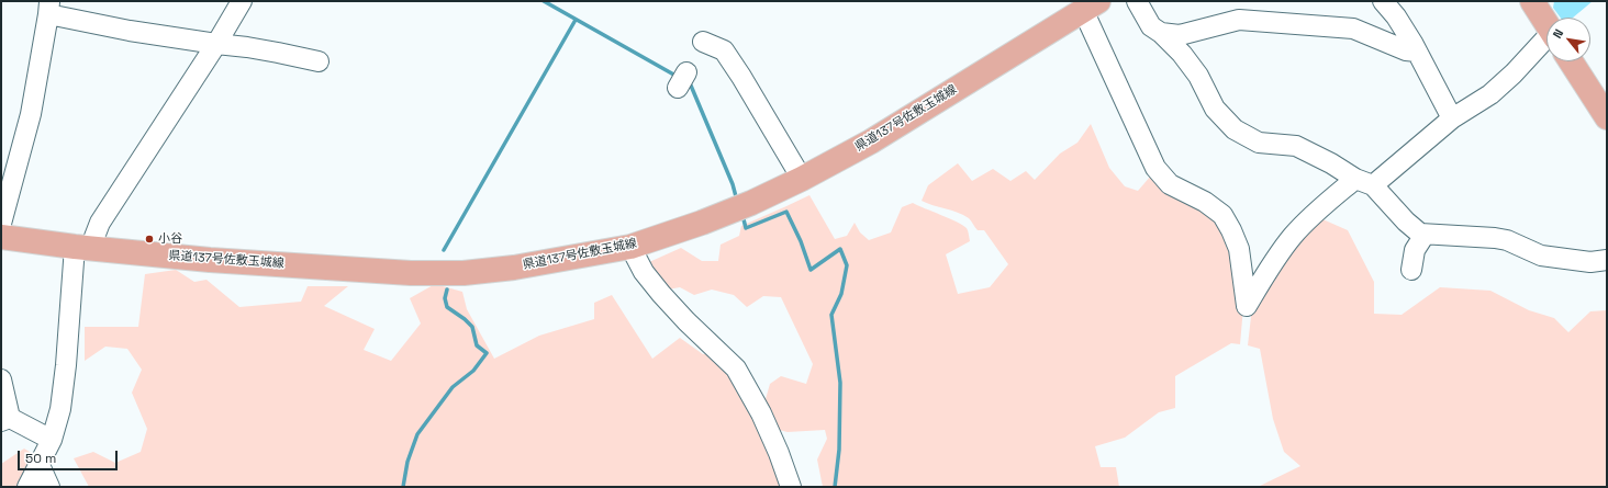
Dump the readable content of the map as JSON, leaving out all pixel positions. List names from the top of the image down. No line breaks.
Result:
{"streets":{"main road":["県道137号佐敷玉城線"]},"places":["小谷"],"scale_bar":"50 m","north":"top left"}
